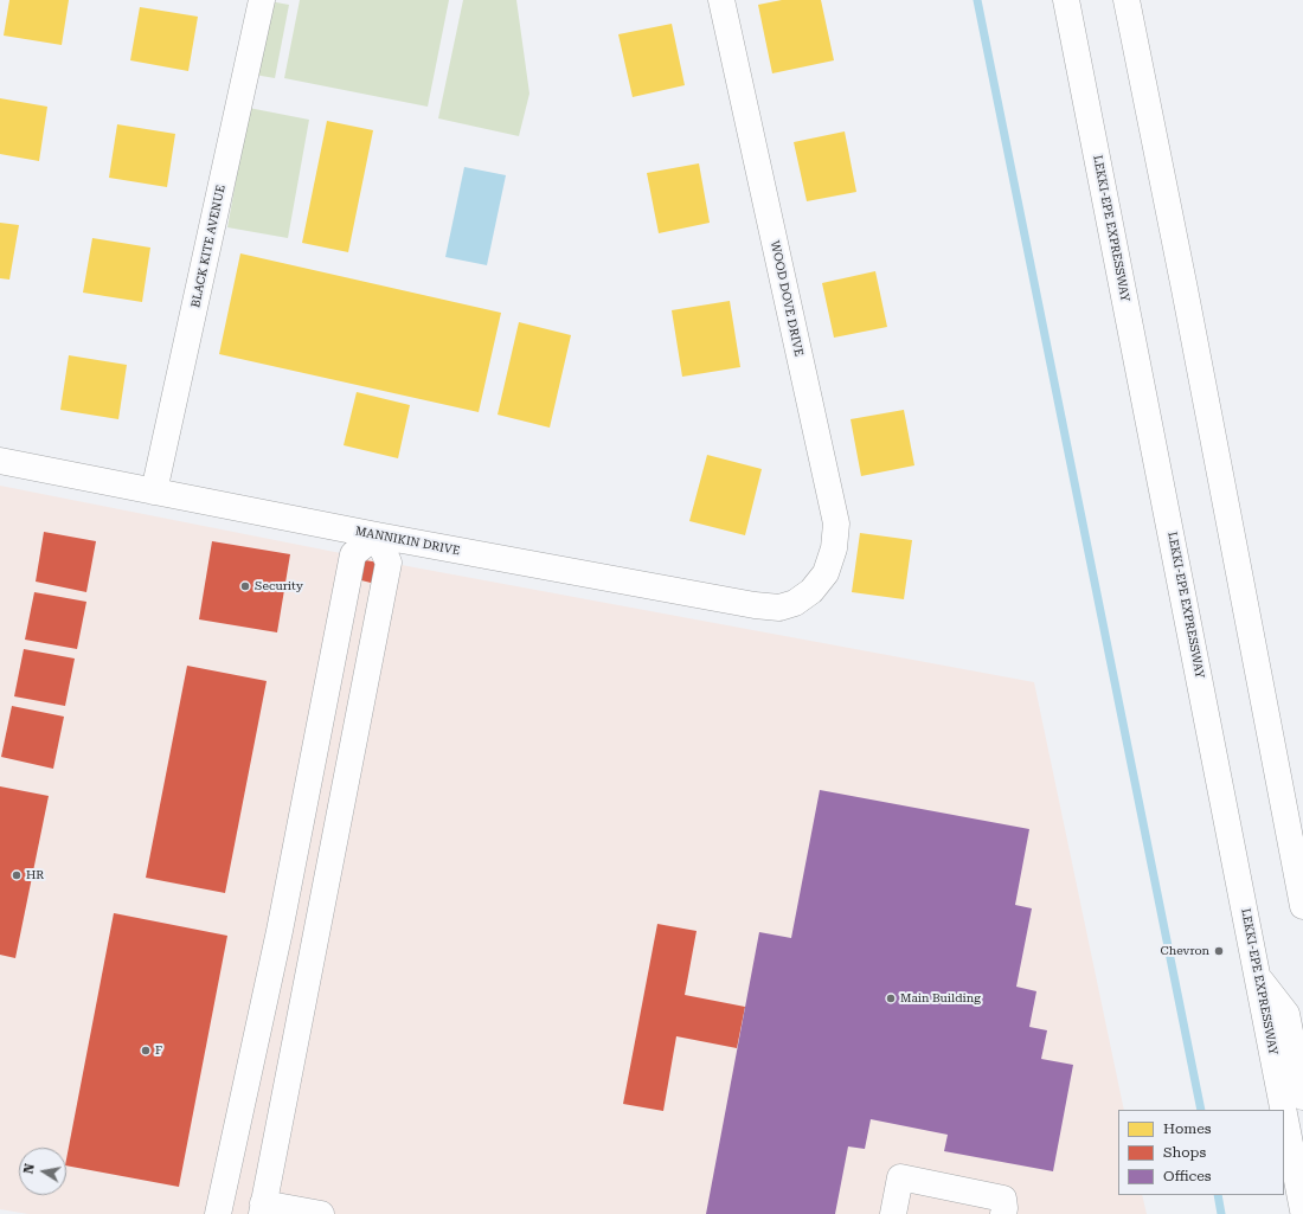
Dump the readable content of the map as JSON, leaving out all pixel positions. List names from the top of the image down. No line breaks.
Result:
{"streets":{"main road":["LEKKI-EPE EXPRESSWAY","BLACK KITE AVENUE","WOOD DOVE DRIVE","MANNIKIN DRIVE"]},"crossings":[["BLACK KITE AVENUE","MANNIKIN DRIVE"],["WOOD DOVE DRIVE","MANNIKIN DRIVE"]],"places":["Security","HR","Chevron","Main Building","F"],"legend":["Homes","Shops","Offices"],"north":"left"}
